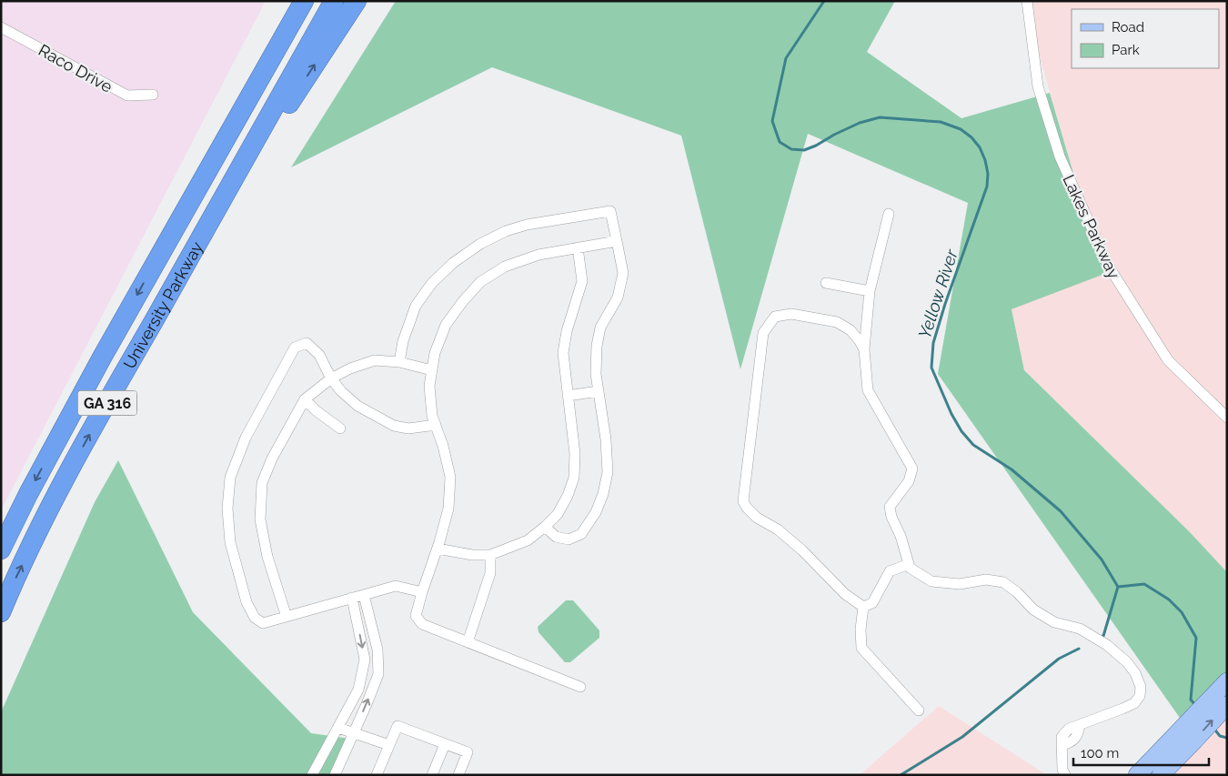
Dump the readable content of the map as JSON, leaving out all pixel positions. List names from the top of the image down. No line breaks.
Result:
{"streets":{"highway":["University Parkway","GA 316"],"street":["Raco Drive","Lakes Parkway"]},"water":["Yellow River"],"legend":["Road","Park"],"scale_bar":"100 m"}
